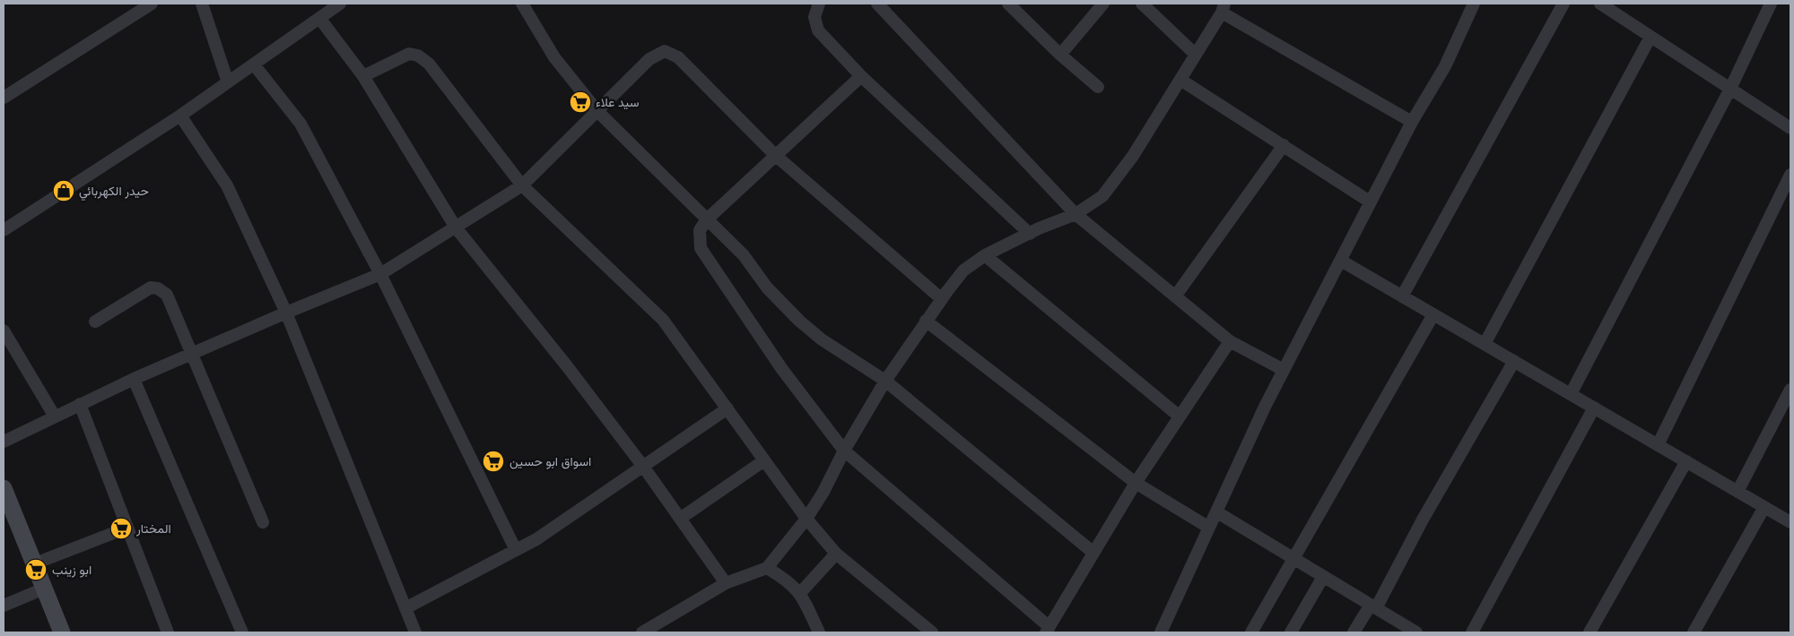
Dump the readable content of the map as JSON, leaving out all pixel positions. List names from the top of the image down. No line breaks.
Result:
{"places":{"supermarket":["سيد علاء","اسواق ابو حسين","المختار","ابو زينب"],"shop":["حيدر الكهربائي"]}}
